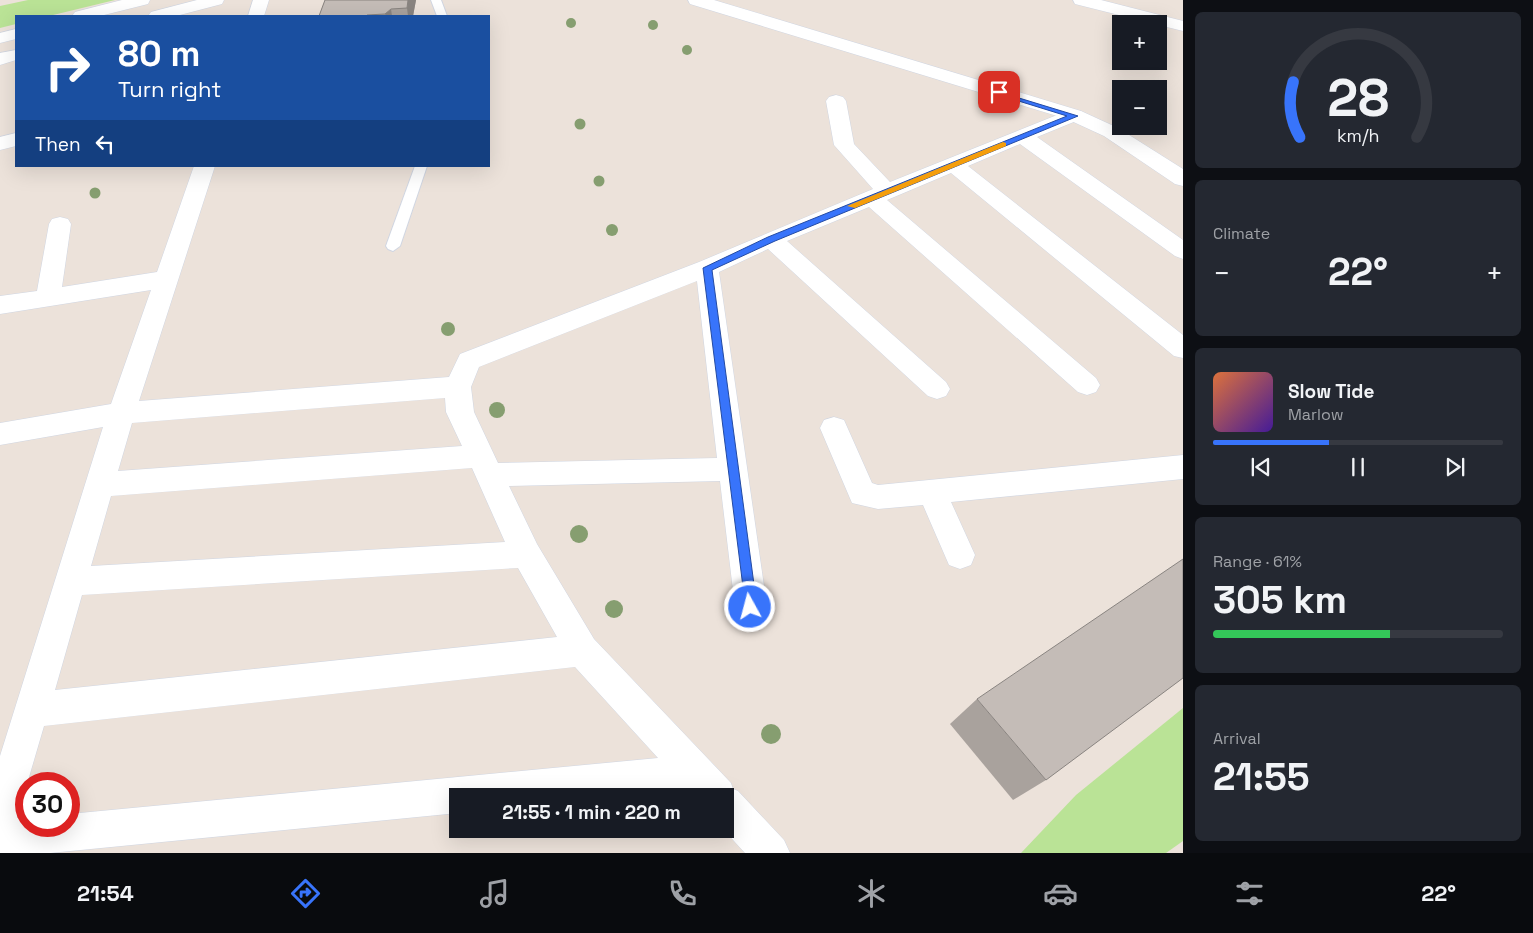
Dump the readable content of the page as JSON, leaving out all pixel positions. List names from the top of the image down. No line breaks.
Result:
{"page":{"map_buttons":["+","−"],"turn":["80 m","Turn right"],"then":"Then","tile":["Climate",["Range · 61%","305 km"],["Arrival","21:55"]],"heat":["−","22°","+"],"song":["Slow Tide","Marlow"],"limit":"30","trip":"21:55 · 1 min · 220 m","tabs":["21:54","22°"],"gauge":["28","km/h"]}}
